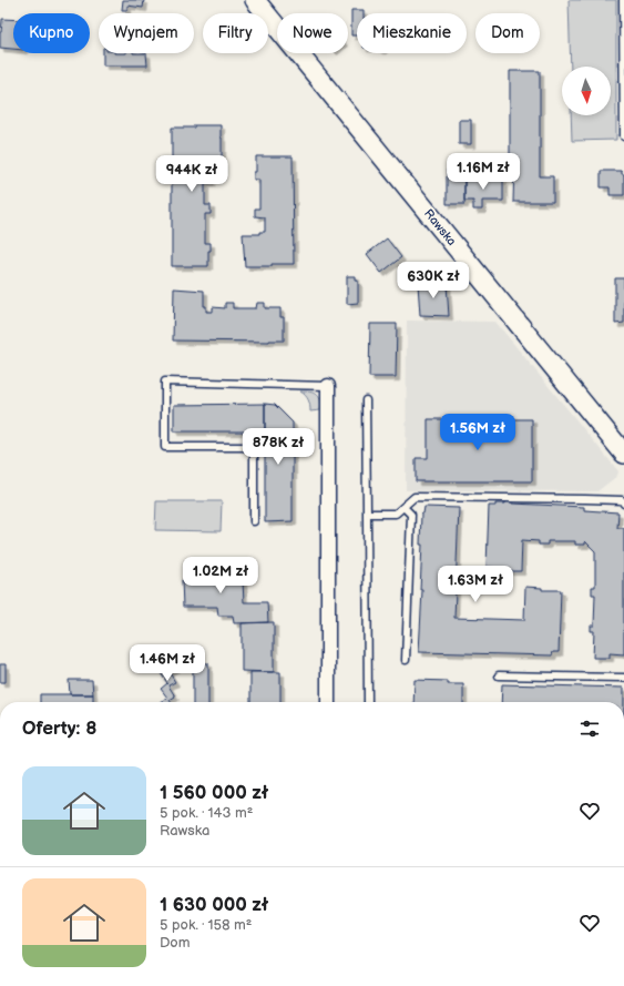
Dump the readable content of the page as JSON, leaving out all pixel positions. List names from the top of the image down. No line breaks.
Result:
{"streets":{"street":["Rawska"]},"north":"bottom","page":{"chip":["Kupno","Wynajem","Filtry","Nowe","Mieszkanie","Dom"],"price":["1.16M zł","944K zł","630K zł","1.56M zł","878K zł","1.02M zł","1.63M zł","1.46M zł"],"heading":"Oferty: 8","list":[{"name":"1 560 000 zł","note":"5 pok. · 143 m² · Rawska"},{"name":"1 630 000 zł","note":"5 pok. · 158 m² · Dom"}]}}
